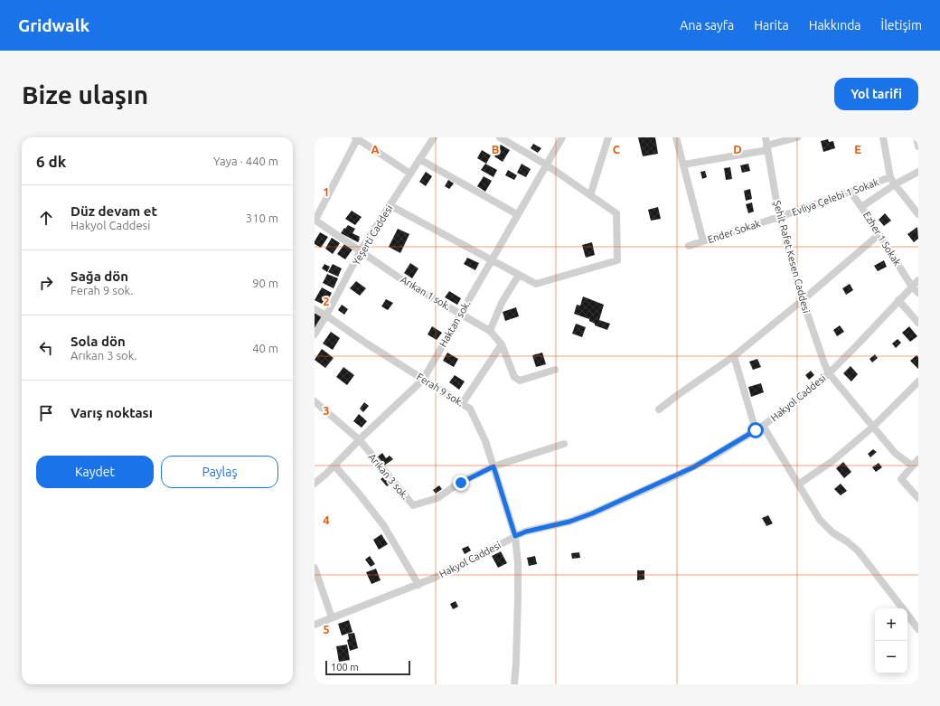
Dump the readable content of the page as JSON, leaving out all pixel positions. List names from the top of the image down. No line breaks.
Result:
{"streets":{"street":["Evliya Çelebi 1 Sokak","Ender Sokak","Yeşerti Caddesi","Ezher 1 Sokak","Şehit Rafet Kesen Caddesi","Arıkan 1 sok.","Haktan sok.","Ferah 9 sok.","Hakyol Caddesi","Arıkan 3 sok."]},"crossings":[["Evliya Çelebi 1 Sokak","Ender Sokak"],["Evliya Çelebi 1 Sokak","Ezher 1 Sokak"],["Evliya Çelebi 1 Sokak","Şehit Rafet Kesen Caddesi"],["Ender Sokak","Şehit Rafet Kesen Caddesi"],["Yeşerti Caddesi","Arıkan 1 sok."],["Yeşerti Caddesi","Ferah 9 sok."],["Ezher 1 Sokak","Hakyol Caddesi"],["Şehit Rafet Kesen Caddesi","Hakyol Caddesi"],["Arıkan 1 sok.","Haktan sok."],["Haktan sok.","Ferah 9 sok."],["Haktan sok.","Arıkan 3 sok."],["Ferah 9 sok.","Hakyol Caddesi"],["Ferah 9 sok.","Arıkan 3 sok."]],"scale_bar":"100 m","page":{"header":"Gridwalk","nav":["Ana sayfa","Harita","Hakkında","İletişim"],"buttons":["Yol tarifi",["Kaydet","Paylaş"]],"title":"Bize ulaşın","heading":["6 dk","Yaya · 440 m"],"list":[["Düz devam et","Hakyol Caddesi","310 m"],["Sağa dön","Ferah 9 sok.","90 m"],["Sola dön","Arıkan 3 sok.","40 m"],"Varış noktası"],"map_buttons":["+","−"],"scale":"100 m"},"grid":{"columns":["A","B","C","D","E"],"rows":["1","2","3","4","5"]}}
